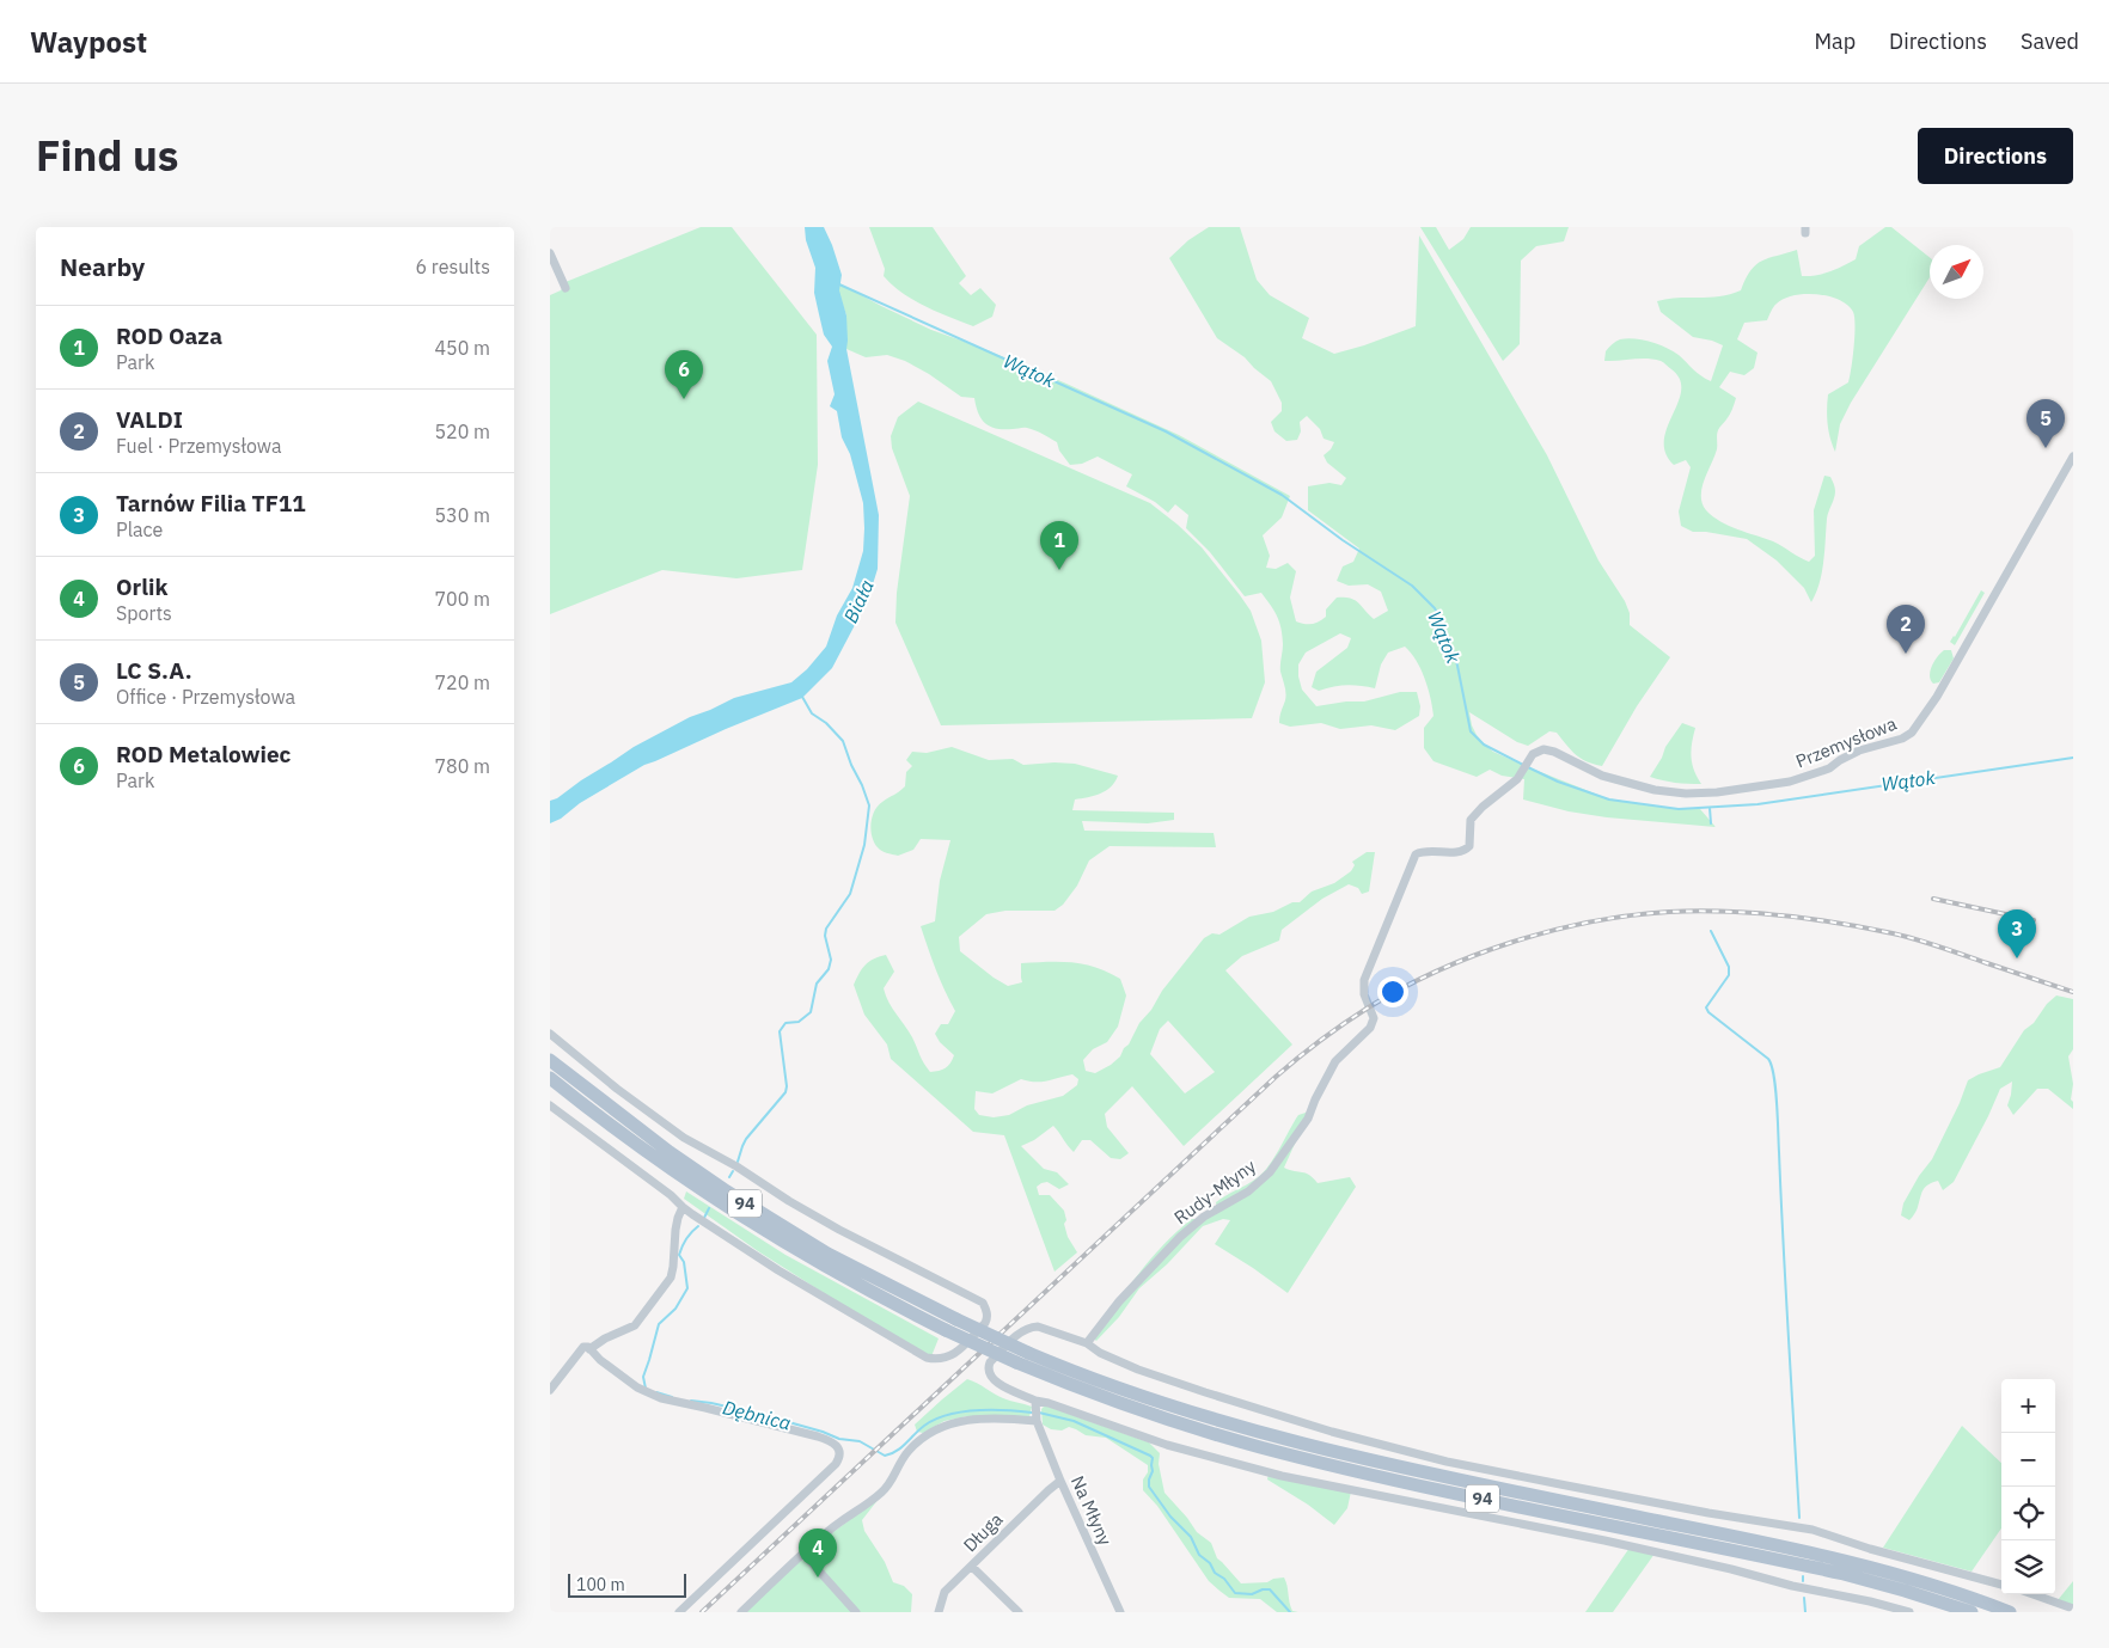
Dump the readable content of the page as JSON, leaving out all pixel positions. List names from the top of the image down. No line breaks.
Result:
{"streets":{"main road":["94"],"street":["Przemysłowa","Rudy-Młyny","Na Młyny","Długa"]},"crossings":[["Przemysłowa","Rudy-Młyny"],["Na Młyny","Długa"]],"water":["Wątok","Biała","Dębnica"],"scale_bar":"100 m","north":"top right","page":{"header":"Waypost","nav":["Map","Directions","Saved"],"title":"Find us","buttons":"Directions","heading":["Nearby","6 results"],"list":[{"mark":"1","name":"ROD Oaza","note":"Park","value":"450 m"},{"mark":"2","name":"VALDI","note":"Fuel · Przemysłowa","value":"520 m"},{"mark":"3","name":"Tarnów Filia TF11","note":"Place","value":"530 m"},{"mark":"4","name":"Orlik","note":"Sports","value":"700 m"},{"mark":"5","name":"LC S.A.","note":"Office · Przemysłowa","value":"720 m"},{"mark":"6","name":"ROD Metalowiec","note":"Park","value":"780 m"}],"pins":["6","5","1","2","3","4"],"map_buttons":["+","−"],"scale":"100 m"}}
